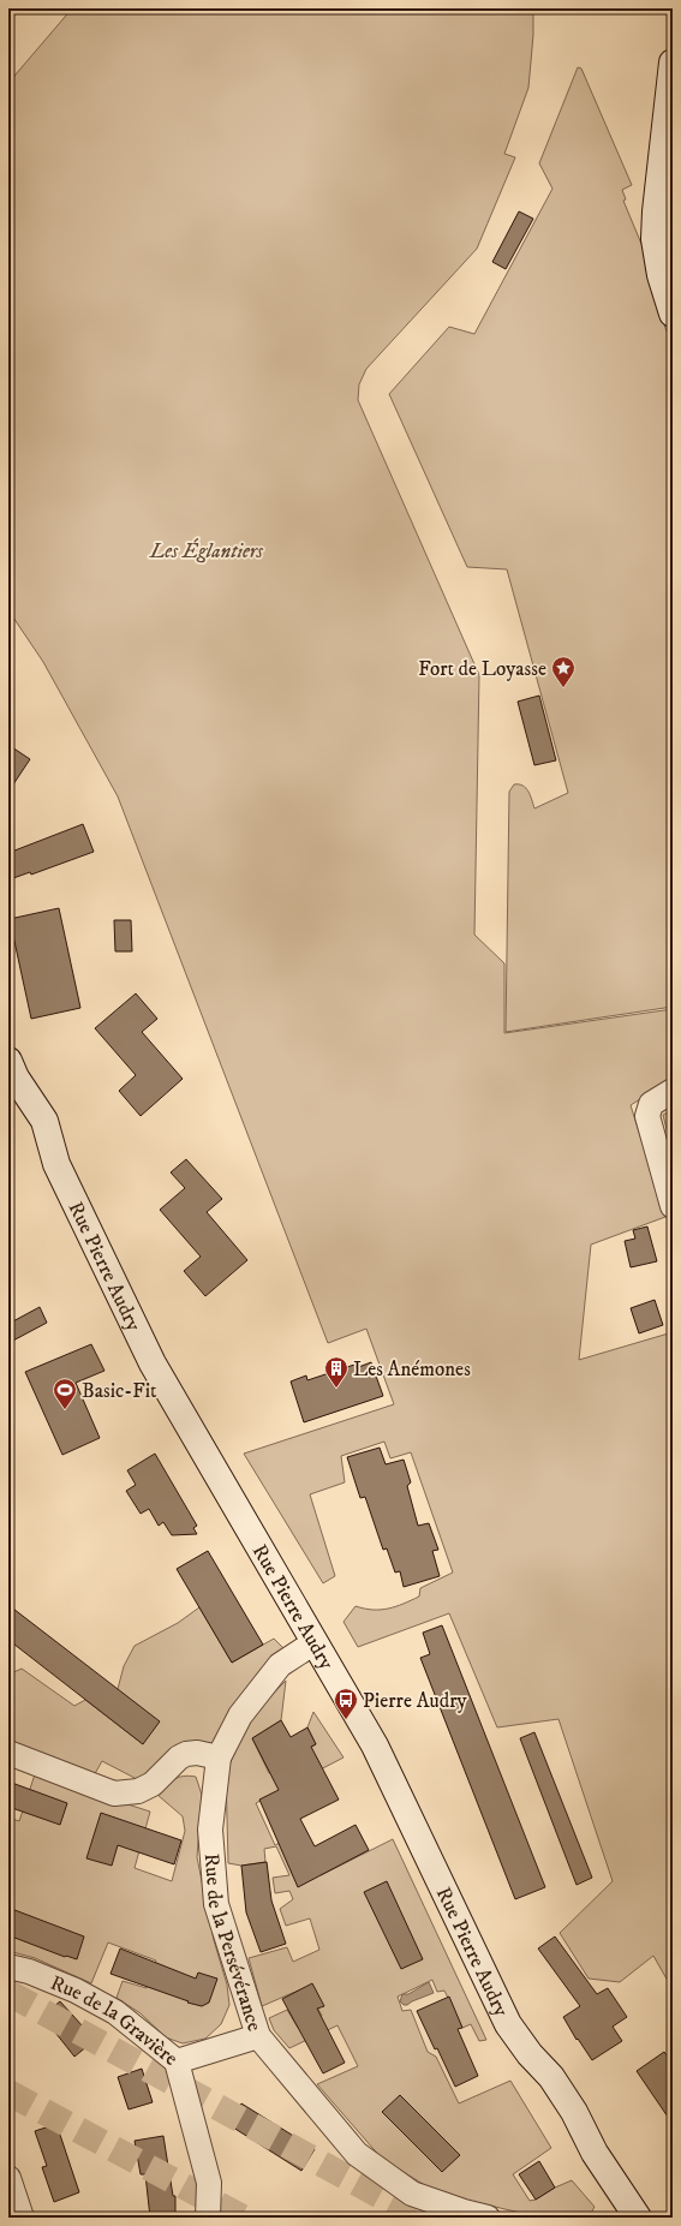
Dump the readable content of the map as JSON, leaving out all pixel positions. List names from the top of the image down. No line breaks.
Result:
{"streets":{"street":["Rue Pierre Audry","Rue de la Persévérance","Rue de la Gravière"]},"crossings":[["Rue Pierre Audry","Rue de la Persévérance"]],"parks":["Les Églantiers"],"places":{"place":["Fort de Loyasse"],"building":["Les Anémones"],"sports":["Basic-Fit"],"bus stop":["Pierre Audry"]}}
